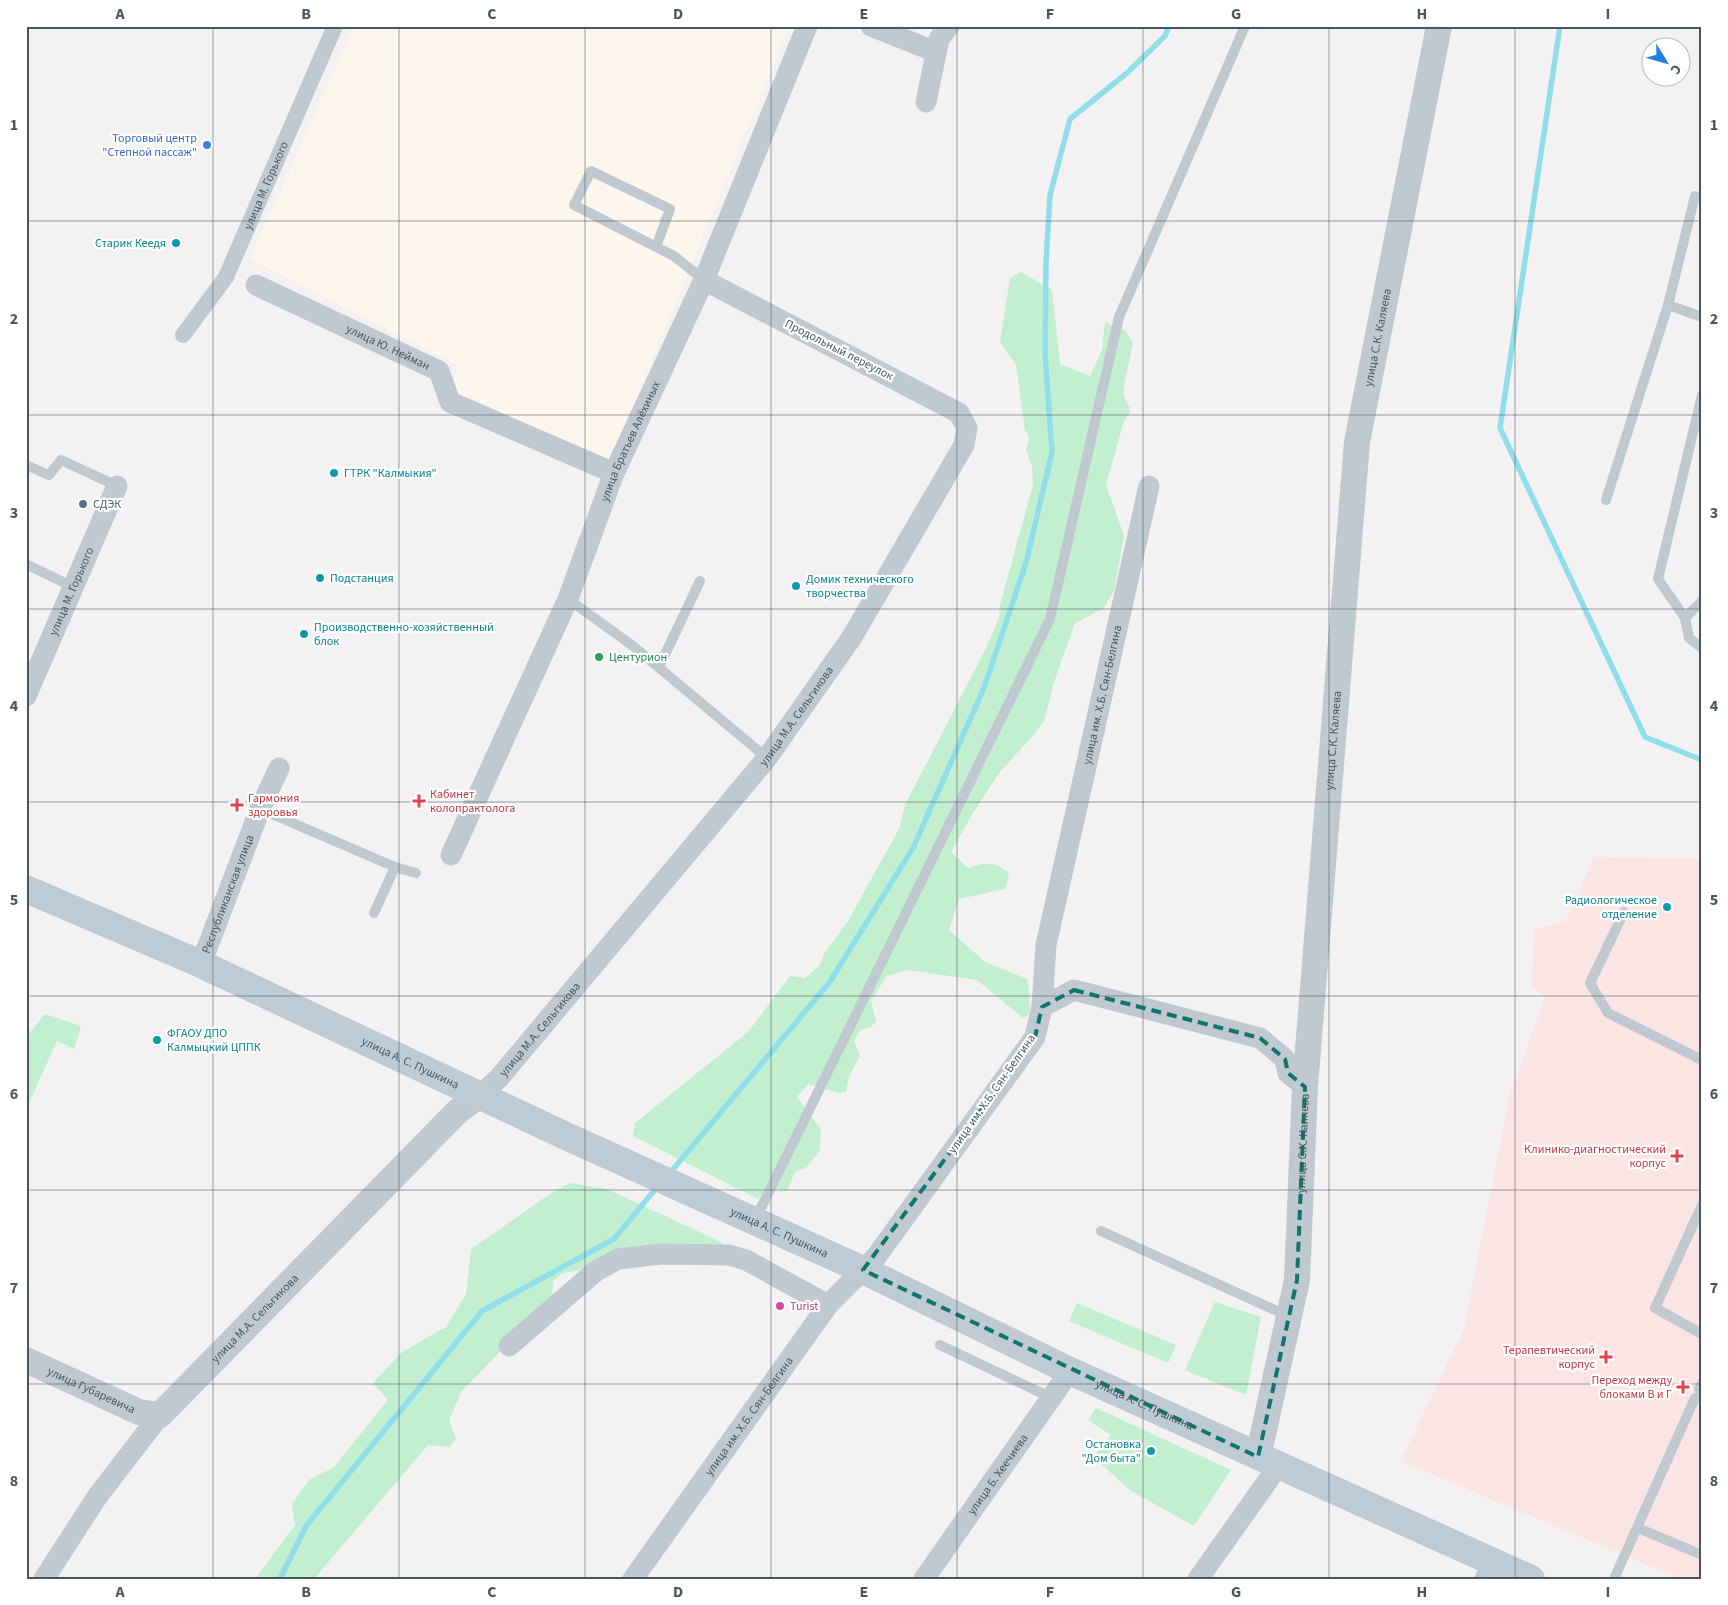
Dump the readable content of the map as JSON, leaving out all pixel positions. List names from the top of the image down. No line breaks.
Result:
{"streets":{"main road":["улица А. С. Пушкина"],"street":["улица М. Горького","улица С.К. Каляева","улица Ю. Нейман","Продольный переулок","улица Братьев Алёхиных","улица им. Х.Б. Сян-Белгина","улица М.А. Сельгикова","Республиканская улица","улица Губаревича","улица Б. Хеечиева"]},"crossings":[["улица С.К. Каляева","улица А. С. Пушкина"],["улица Ю. Нейман","улица Братьев Алёхиных"],["Продольный переулок","улица Братьев Алёхиных"],["Продольный переулок","улица М.А. Сельгикова"],["улица им. Х.Б. Сян-Белгина","улица А. С. Пушкина"],["улица М.А. Сельгикова","улица А. С. Пушкина"],["улица М.А. Сельгикова","улица Губаревича"],["Республиканская улица","улица А. С. Пушкина"],["улица А. С. Пушкина","улица Б. Хеечиева"]],"places":{"other":["Торговый центр \"Степной пассаж\"","Старик Кеедя","ГТРК \"Калмыкия\"","СДЭК","Подстанция","Домик технического творчества","Производственно-хозяйственный блок","Центурион","Радиологическое отделение","ФГАОУ ДПО Калмыцкий ЦППК","Turist","Остановка \"Дом быта\""],"health":["Кабинет колопрактолога","Гармония здоровья","Клинико-диагностический корпус","Терапевтический корпус","Переход между блоками В и Г"]},"north":"bottom right","grid":{"columns":["A","B","C","D","E","F","G","H","I"],"rows":["1","2","3","4","5","6","7","8"]}}
